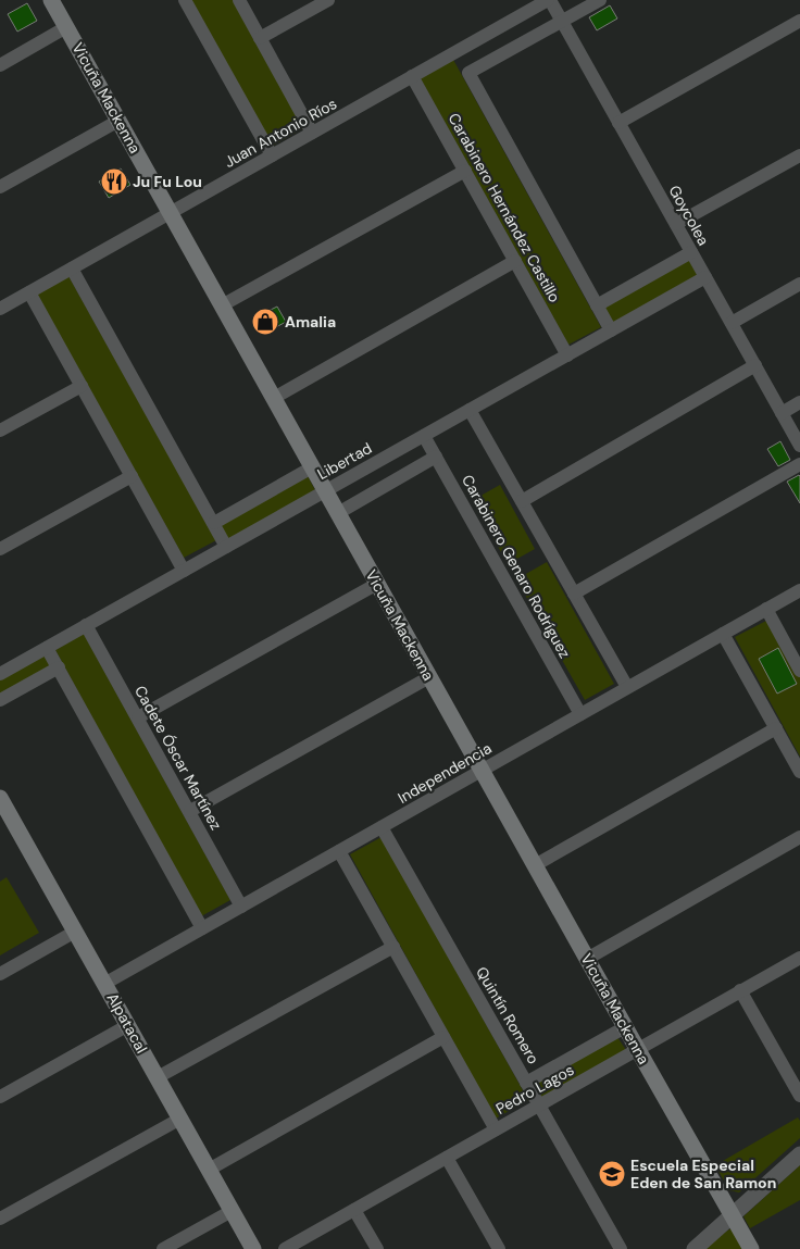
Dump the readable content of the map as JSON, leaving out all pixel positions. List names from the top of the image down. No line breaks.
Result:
{"streets":{"main road":["Vicuña Mackenna","Alpatacal"],"street":["Juan Antonio Ríos","Carabinero Hernández Castillo","Goycolea","Libertad","Carabinero Genaro Rodríguez","Cadete Óscar Martínez","Independencia","Quintín Romero","Pedro Lagos"]},"crossings":[["Vicuña Mackenna","Juan Antonio Ríos"],["Vicuña Mackenna","Libertad"],["Vicuña Mackenna","Independencia"],["Vicuña Mackenna","Pedro Lagos"],["Juan Antonio Ríos","Carabinero Hernández Castillo"],["Juan Antonio Ríos","Goycolea"],["Carabinero Hernández Castillo","Libertad"],["Goycolea","Libertad"],["Libertad","Carabinero Genaro Rodríguez"],["Libertad","Cadete Óscar Martínez"],["Carabinero Genaro Rodríguez","Independencia"],["Cadete Óscar Martínez","Independencia"],["Independencia","Quintín Romero"],["Independencia","Alpatacal"],["Quintín Romero","Pedro Lagos"]],"places":{"restaurant":["Ju Fu Lou"],"shop":["Amalia"],"school or university":["Escuela Especial Eden de San Ramon"]}}
